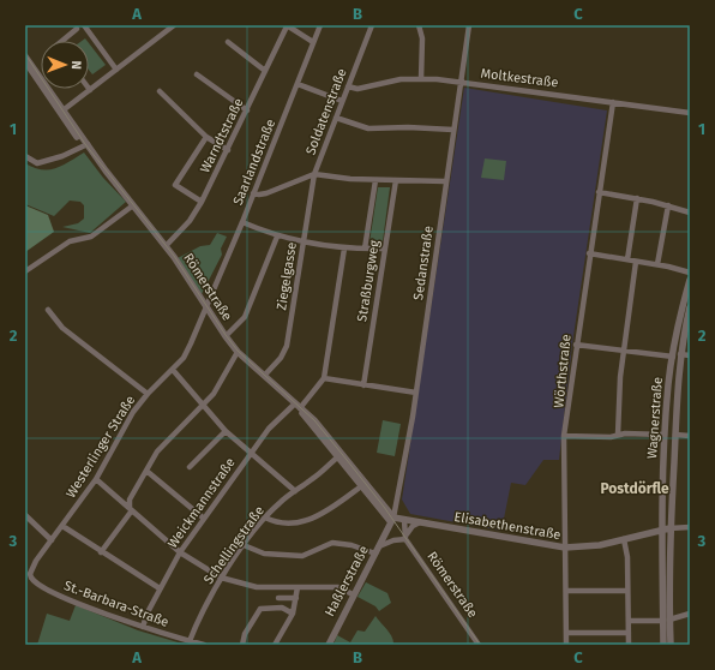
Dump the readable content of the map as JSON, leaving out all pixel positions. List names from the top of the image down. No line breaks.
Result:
{"streets":{"street":["Moltkestraße","Soldatenstraße","Warndtstraße","Saarlandstraße","Sedanstraße","Ziegelgasse","Straßburgweg","Römerstraße","Wörthstraße","Wagnerstraße","Westerlinger Straße","Weickmannstraße","Elisabethenstraße","Schellingstraße","Haßlerstraße","St.-Barbara-Straße"]},"crossings":[["Moltkestraße","Soldatenstraße"],["Moltkestraße","Sedanstraße"],["Moltkestraße","Wörthstraße"],["Soldatenstraße","Saarlandstraße"],["Soldatenstraße","Ziegelgasse"],["Warndtstraße","Römerstraße"],["Saarlandstraße","Römerstraße"],["Saarlandstraße","Westerlinger Straße"],["Sedanstraße","Elisabethenstraße"],["Sedanstraße","Haßlerstraße"],["Ziegelgasse","Römerstraße"],["Römerstraße","Westerlinger Straße"],["Römerstraße","Weickmannstraße"],["Römerstraße","Schellingstraße"],["Wörthstraße","Elisabethenstraße"],["Wagnerstraße","Elisabethenstraße"],["Westerlinger Straße","St.-Barbara-Straße"],["Weickmannstraße","St.-Barbara-Straße"],["Elisabethenstraße","Haßlerstraße"],["Schellingstraße","St.-Barbara-Straße"]],"districts":["Postdörfle"],"north":"right","grid":{"columns":["A","B","C"],"rows":["1","2","3"]}}
